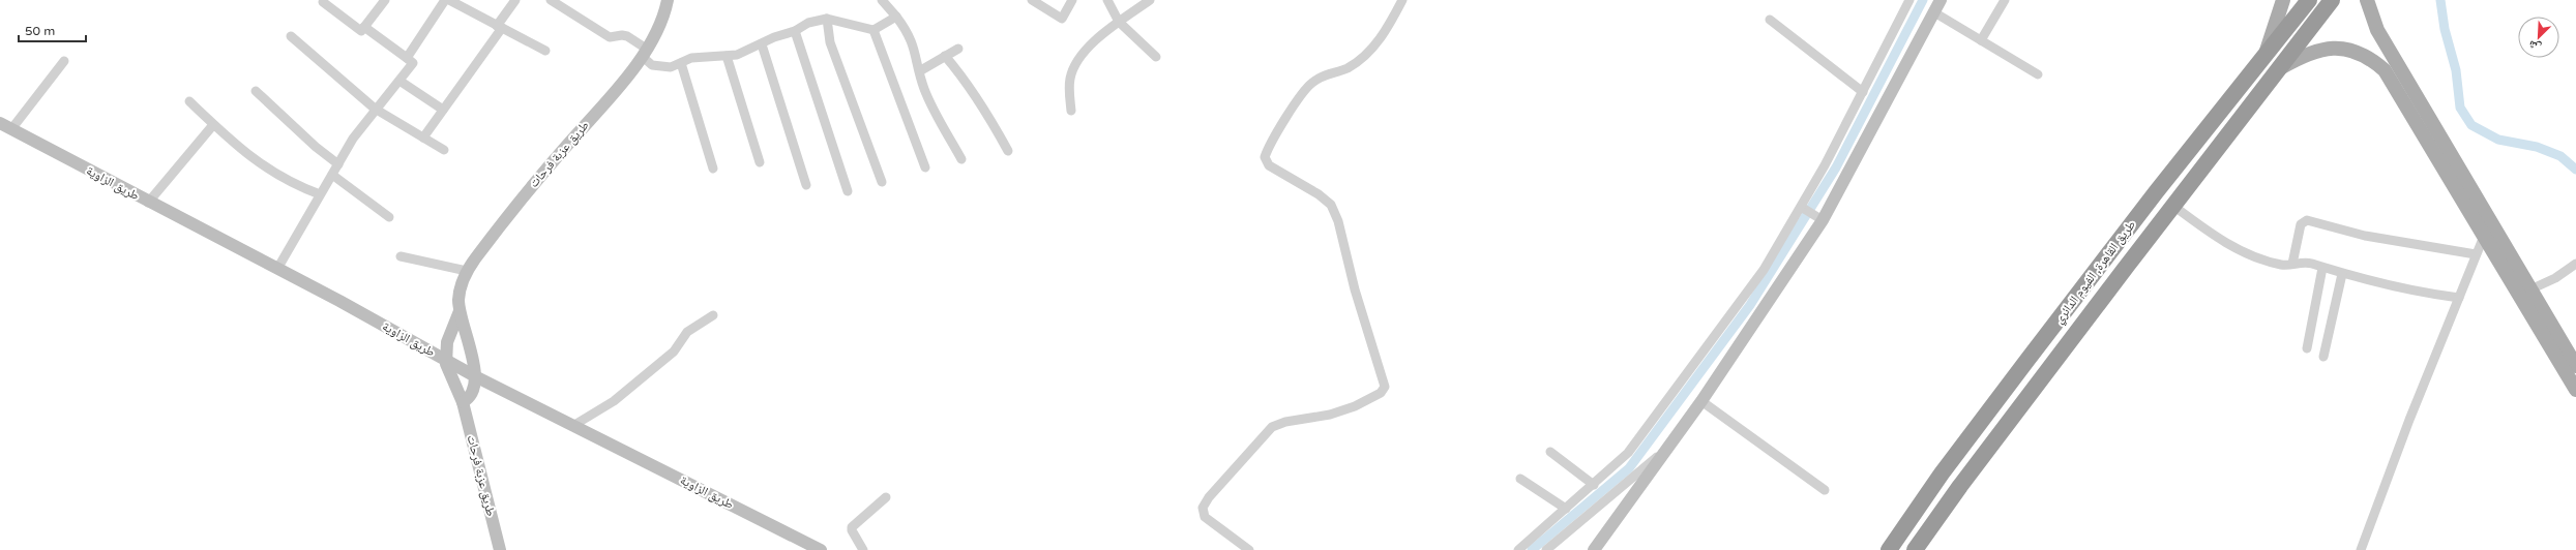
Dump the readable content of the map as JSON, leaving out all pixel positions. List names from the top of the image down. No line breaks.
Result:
{"streets":{"highway":["طريق القاهرة, الفيوم الدائري"],"street":["طريق عزبة فرحات","طريق الزاوية"]},"crossings":[["طريق عزبة فرحات","طريق الزاوية"]],"scale_bar":"50 m","north":"bottom left"}
